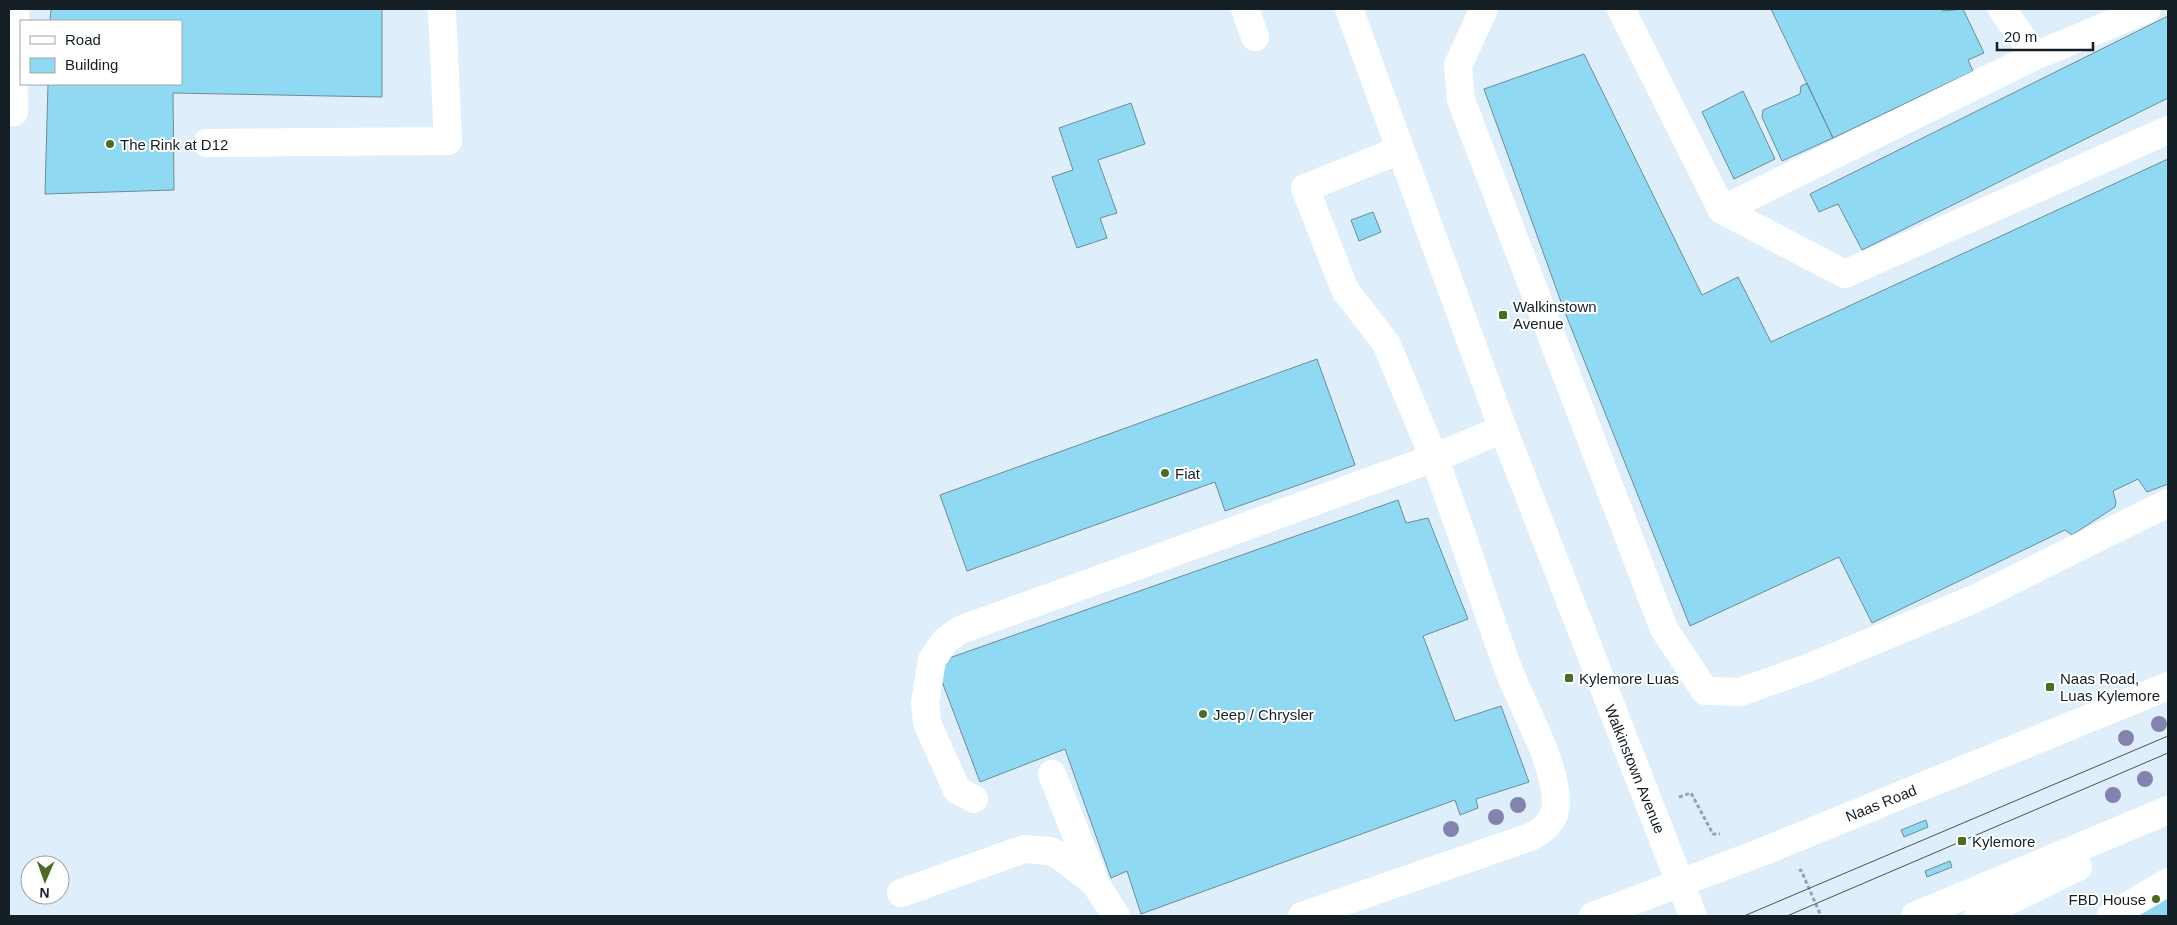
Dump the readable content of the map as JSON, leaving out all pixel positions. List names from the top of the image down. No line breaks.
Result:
{"streets":{"main road":["Walkinstown Avenue","Naas Road"]},"crossings":[["Walkinstown Avenue","Naas Road"]],"places":{"other":["The Rink at D12","Fiat","Jeep / Chrysler","FBD House"],"transit":["Walkinstown Avenue","Kylemore Luas","Naas Road, Luas Kylemore","Kylemore"]},"legend":["Road","Building"],"scale_bar":"20 m","north":"bottom"}
